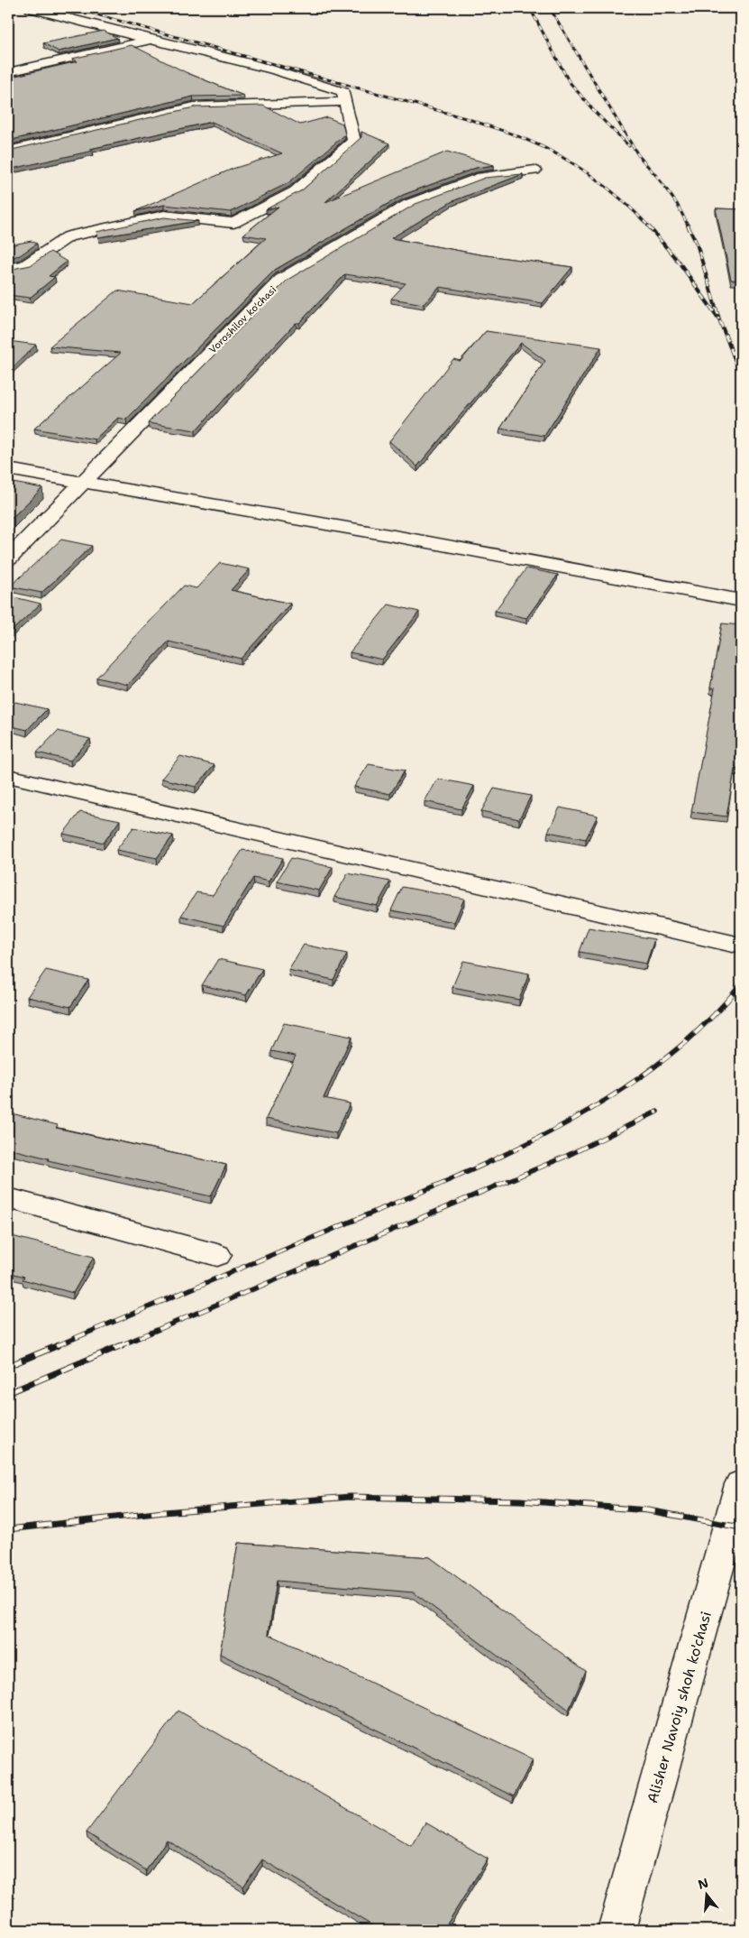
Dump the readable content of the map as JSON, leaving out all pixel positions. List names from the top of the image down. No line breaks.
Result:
{"streets":{"street":["Voroshilov ko'chasi","Alisher Navoiy shoh ko'chasi"]},"north":"top"}
